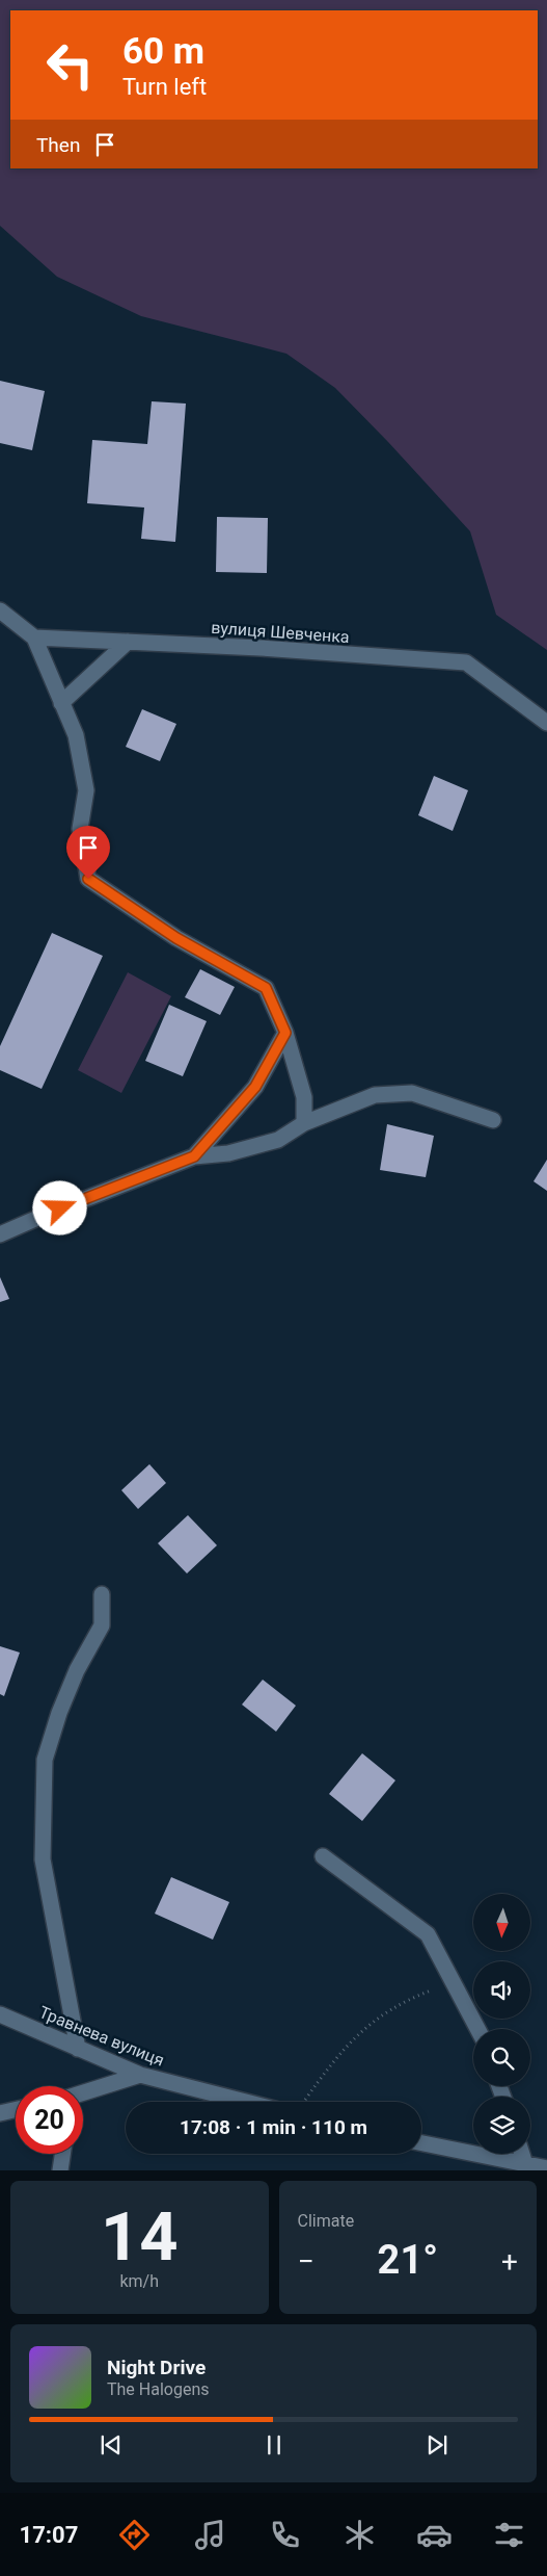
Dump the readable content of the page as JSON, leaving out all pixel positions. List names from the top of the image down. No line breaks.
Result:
{"streets":{"street":["вулиця Шевченка","Травнева вулиця"]},"north":"bottom","page":{"turn":["60 m","Turn left"],"then":"Then","limit":"20","trip":"17:08 · 1 min · 110 m","tile":[["14","km/h"],"Climate"],"heat":["−","21°","+"],"song":["Night Drive","The Halogens"],"tabs":"17:07"}}
